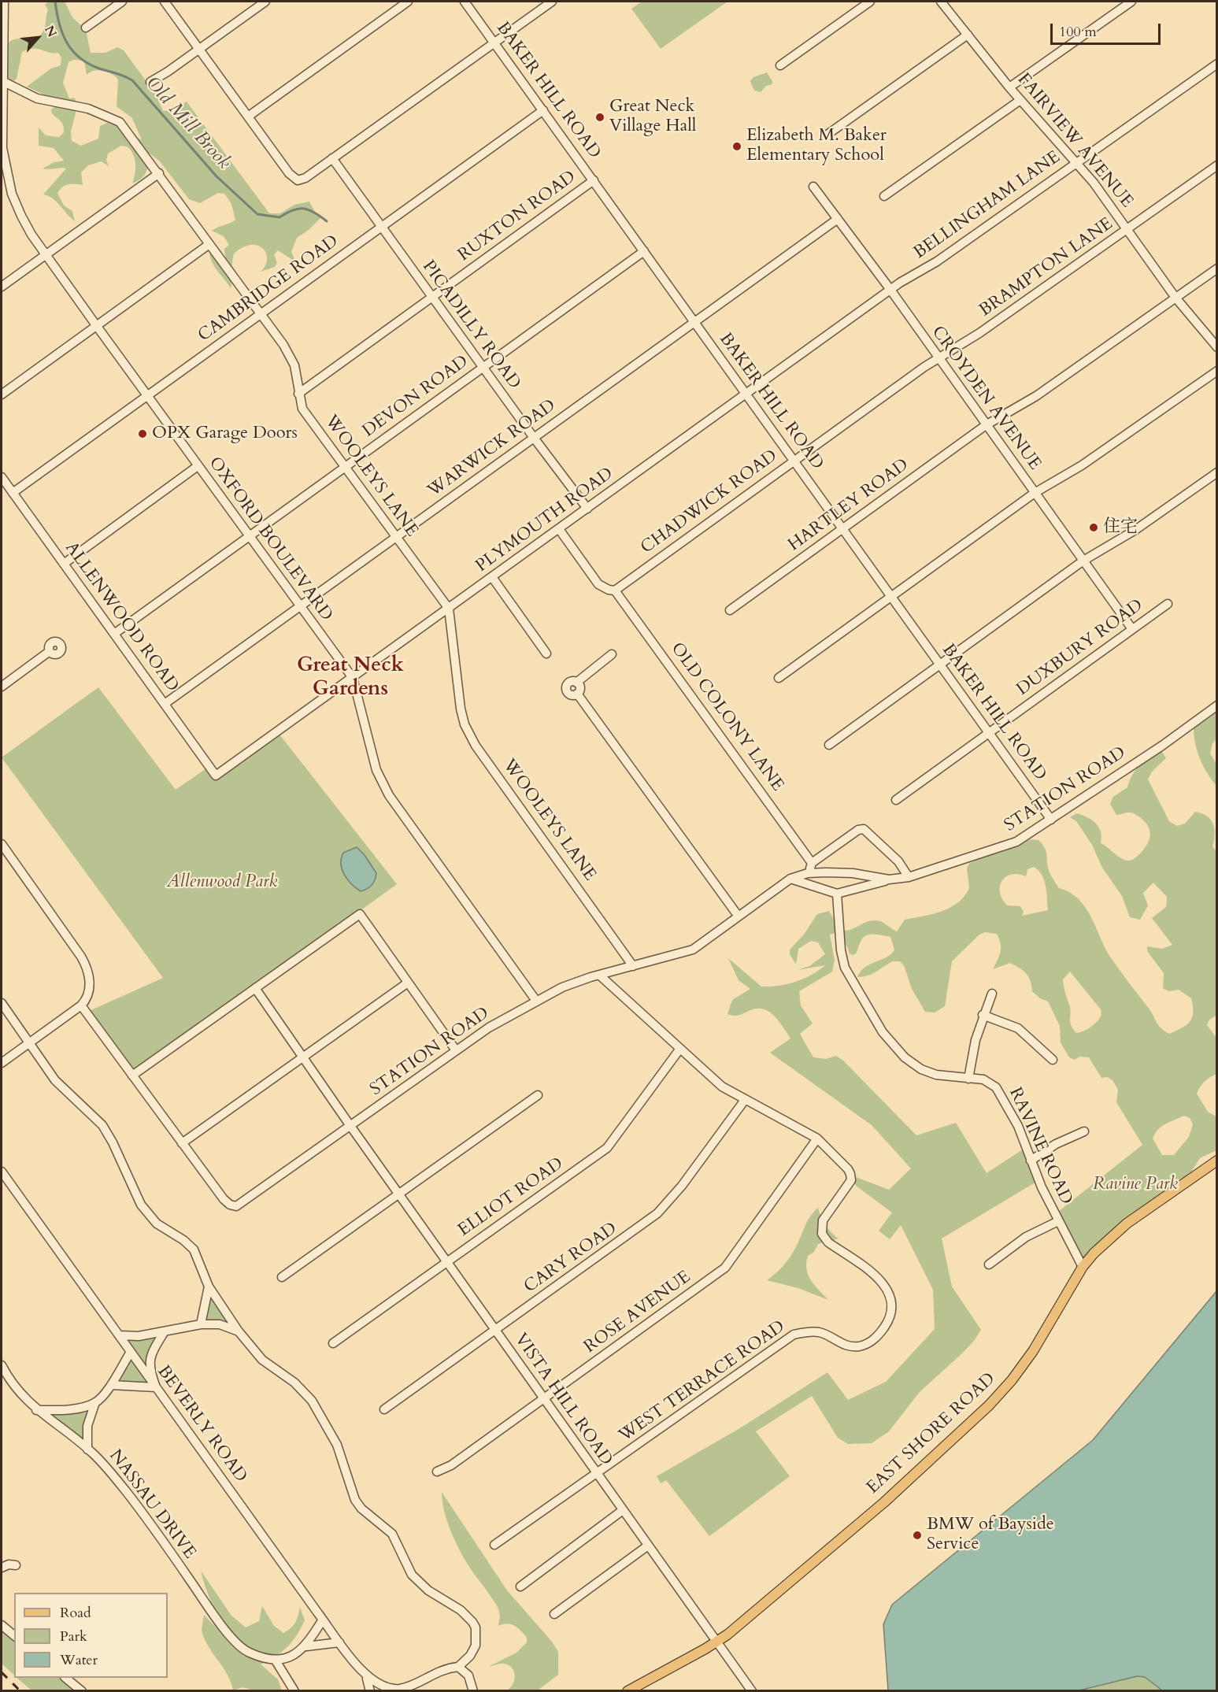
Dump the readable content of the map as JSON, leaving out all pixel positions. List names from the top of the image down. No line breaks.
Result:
{"streets":{"main road":["EAST SHORE ROAD"],"street":["BAKER HILL ROAD","FAIRVIEW AVENUE","BELLINGHAM LANE","RUXTON ROAD","BRAMPTON LANE","CAMBRIDGE ROAD","PICADILLY ROAD","DEVON ROAD","CROYDEN AVENUE","WARWICK ROAD","WOOLEYS LANE","CHADWICK ROAD","HARTLEY ROAD","PLYMOUTH ROAD","OXFORD BOULEVARD","ALLENWOOD ROAD","DUXBURY ROAD","OLD COLONY LANE","STATION ROAD","RAVINE ROAD","ELLIOT ROAD","CARY ROAD","ROSE AVENUE","WEST TERRACE ROAD","VISTA HILL ROAD","BEVERLY ROAD","NASSAU DRIVE"]},"crossings":[["BAKER HILL ROAD","RUXTON ROAD"],["BAKER HILL ROAD","CAMBRIDGE ROAD"],["BAKER HILL ROAD","DEVON ROAD"],["BAKER HILL ROAD","WARWICK ROAD"],["BAKER HILL ROAD","CHADWICK ROAD"],["BAKER HILL ROAD","HARTLEY ROAD"],["BAKER HILL ROAD","PLYMOUTH ROAD"],["BAKER HILL ROAD","DUXBURY ROAD"],["BAKER HILL ROAD","STATION ROAD"],["FAIRVIEW AVENUE","BELLINGHAM LANE"],["FAIRVIEW AVENUE","BRAMPTON LANE"],["FAIRVIEW AVENUE","HARTLEY ROAD"],["BELLINGHAM LANE","CROYDEN AVENUE"],["BELLINGHAM LANE","PLYMOUTH ROAD"],["RUXTON ROAD","PICADILLY ROAD"],["RUXTON ROAD","WOOLEYS LANE"],["BRAMPTON LANE","CROYDEN AVENUE"],["BRAMPTON LANE","CHADWICK ROAD"],["CAMBRIDGE ROAD","PICADILLY ROAD"],["CAMBRIDGE ROAD","WOOLEYS LANE"],["CAMBRIDGE ROAD","OXFORD BOULEVARD"],["CAMBRIDGE ROAD","ALLENWOOD ROAD"],["PICADILLY ROAD","DEVON ROAD"],["PICADILLY ROAD","WARWICK ROAD"],["PICADILLY ROAD","PLYMOUTH ROAD"],["DEVON ROAD","WOOLEYS LANE"],["DEVON ROAD","OXFORD BOULEVARD"],["DEVON ROAD","ALLENWOOD ROAD"],["CROYDEN AVENUE","WARWICK ROAD"],["CROYDEN AVENUE","CHADWICK ROAD"],["CROYDEN AVENUE","HARTLEY ROAD"],["CROYDEN AVENUE","PLYMOUTH ROAD"],["CROYDEN AVENUE","DUXBURY ROAD"],["WARWICK ROAD","WOOLEYS LANE"],["WARWICK ROAD","OXFORD BOULEVARD"],["WARWICK ROAD","ALLENWOOD ROAD"],["WOOLEYS LANE","PLYMOUTH ROAD"],["WOOLEYS LANE","OXFORD BOULEVARD"],["WOOLEYS LANE","STATION ROAD"],["CHADWICK ROAD","OLD COLONY LANE"],["PLYMOUTH ROAD","OXFORD BOULEVARD"],["PLYMOUTH ROAD","ALLENWOOD ROAD"],["OXFORD BOULEVARD","STATION ROAD"],["STATION ROAD","RAVINE ROAD"],["STATION ROAD","VISTA HILL ROAD"],["RAVINE ROAD","EAST SHORE ROAD"],["ELLIOT ROAD","VISTA HILL ROAD"],["CARY ROAD","VISTA HILL ROAD"],["ROSE AVENUE","WEST TERRACE ROAD"],["ROSE AVENUE","VISTA HILL ROAD"],["WEST TERRACE ROAD","VISTA HILL ROAD"],["VISTA HILL ROAD","EAST SHORE ROAD"]],"districts":["Great Neck Gardens"],"water":["Old Mill Brook"],"parks":["Allenwood Park","Ravine Park"],"places":["Great Neck Village Hall","Elizabeth M. Baker Elementary School","OPX Garage Doors","住宅","BMW of Bayside Service"],"legend":["Road","Park","Water"],"scale_bar":"100 m","north":"top right"}
